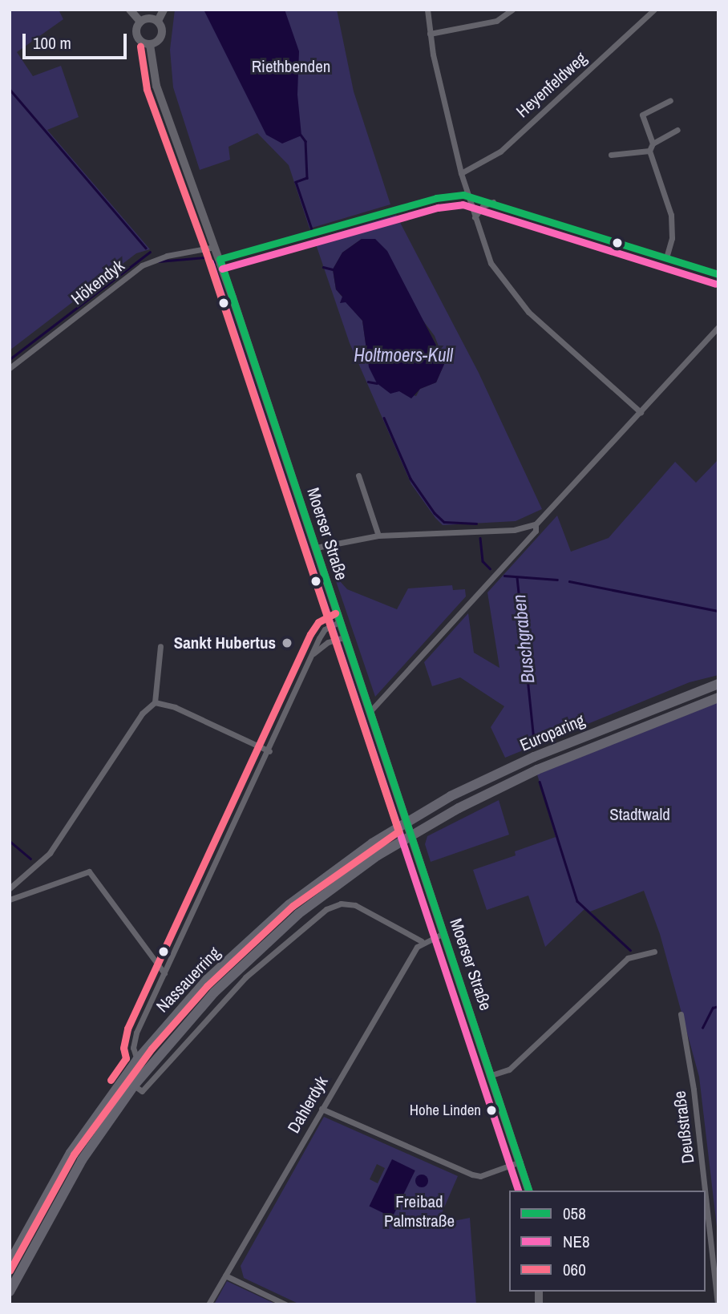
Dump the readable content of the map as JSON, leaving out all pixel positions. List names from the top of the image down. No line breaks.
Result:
{"streets":{"main road":["Moerser Straße","Europaring","Nassauerring"],"street":["Heyenfeldweg","Hökendyk","Dahlerdyk","Deußstraße"]},"crossings":[["Hökendyk","Moerser Straße"],["Moerser Straße","Europaring"],["Moerser Straße","Nassauerring"],["Europaring","Nassauerring"],["Nassauerring","Dahlerdyk"]],"water":["Holtmoers-Kull","Buschgraben"],"parks":["Riethbenden","Stadtwald","Freibad Palmstraße"],"places":["Sankt Hubertus","Hohe Linden"],"lines":["transit line 060","transit line 058","transit line NE8"],"legend":["058","NE8","060"],"scale_bar":"100 m"}
